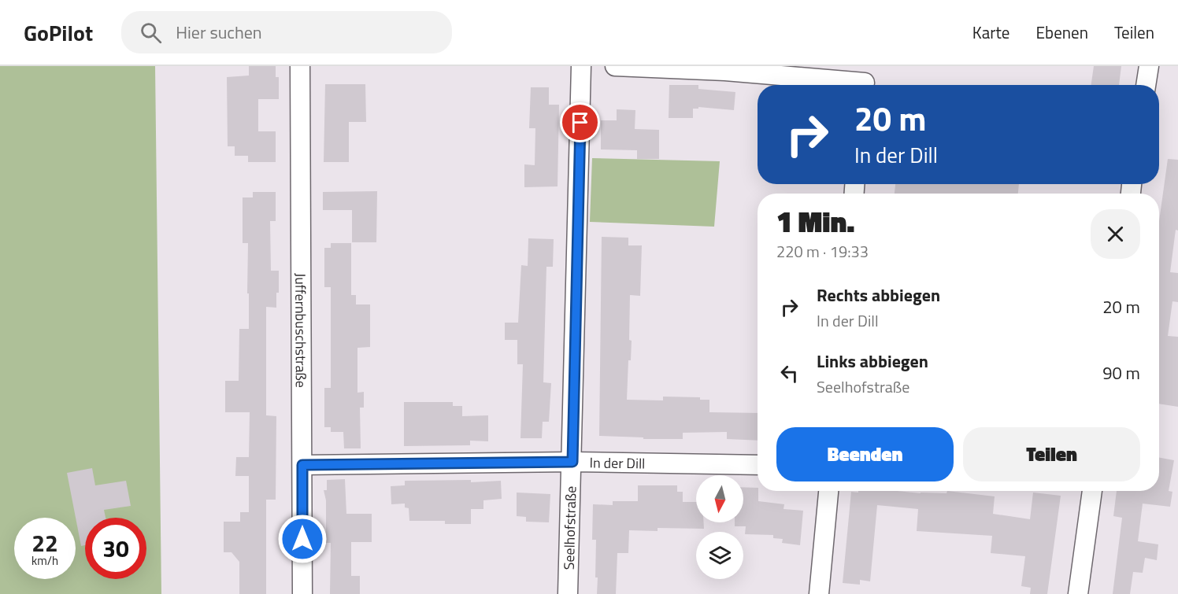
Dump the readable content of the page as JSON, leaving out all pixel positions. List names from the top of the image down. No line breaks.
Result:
{"streets":{"street":["Juffernbuschstraße","In der Dill","Seelhofstraße"]},"crossings":[["Juffernbuschstraße","In der Dill"],["In der Dill","Seelhofstraße"]],"north":"bottom","page":{"header":"GoPilot","search":"Hier suchen","nav":["Karte","Ebenen","Teilen"],"turn":["20 m","In der Dill"],"heading":["1 Min.","220 m · 19:33"],"list":[{"name":"Rechts abbiegen","note":"In der Dill","value":"20 m"},{"name":"Links abbiegen","note":"Seelhofstraße","value":"90 m"}],"buttons":["Beenden","Teilen"],"speed":"22 km/h","limit":"30"}}
